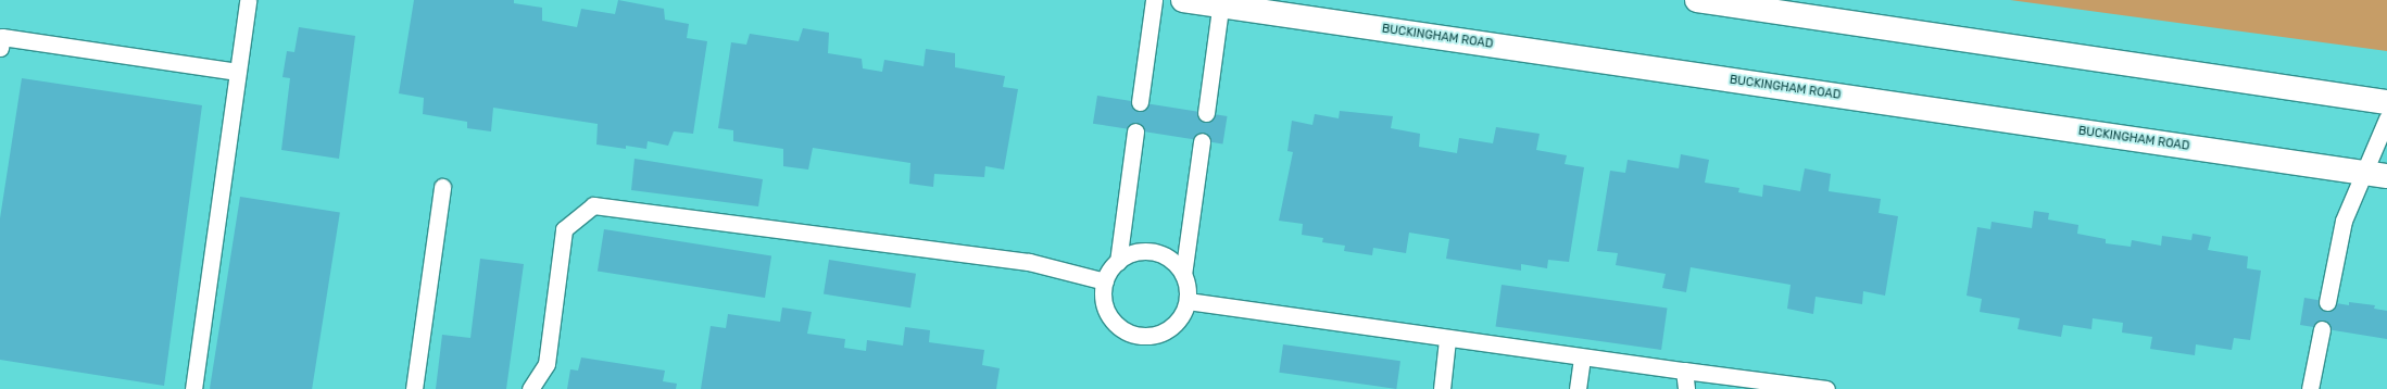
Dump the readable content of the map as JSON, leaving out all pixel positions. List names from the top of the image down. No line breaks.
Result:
{"streets":{"street":["BUCKINGHAM ROAD"]}}
